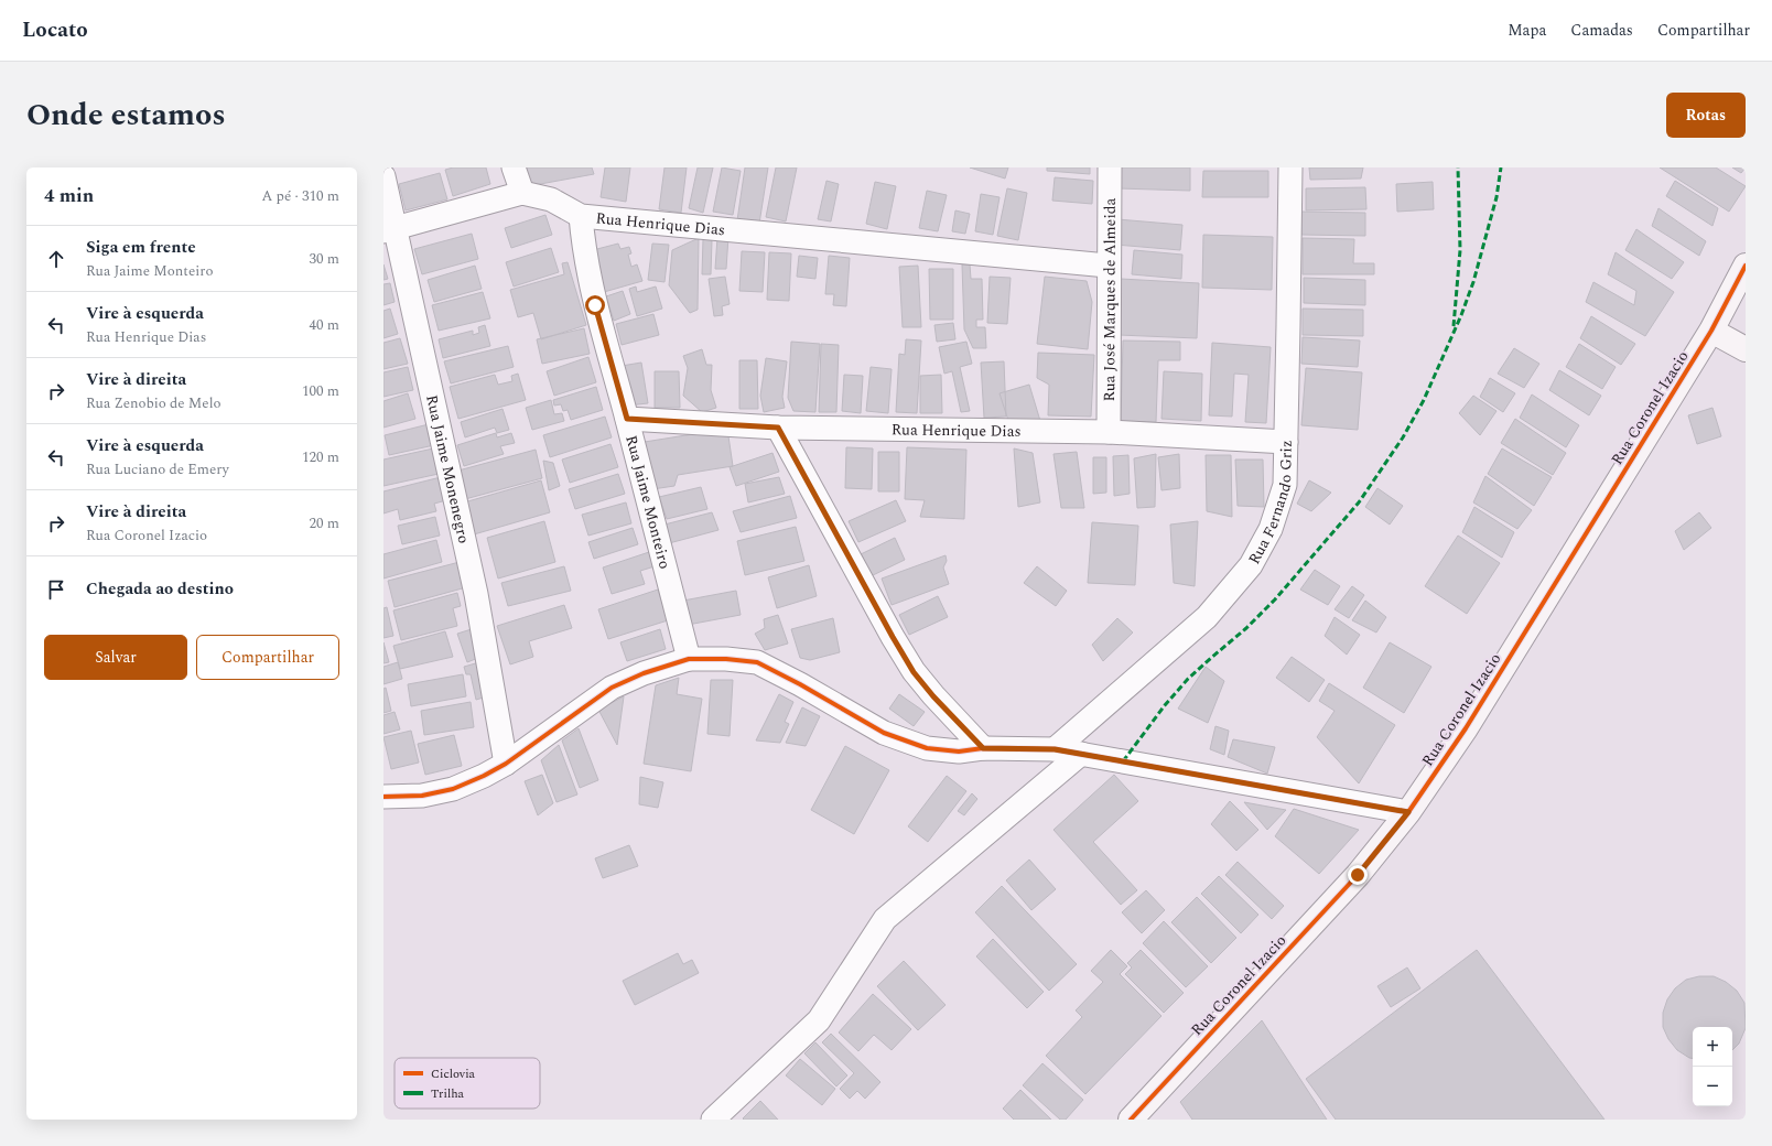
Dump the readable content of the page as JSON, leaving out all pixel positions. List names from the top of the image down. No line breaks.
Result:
{"streets":{"street":["Rua Henrique Dias","Rua José Marques de Almeida","Rua Coronel Izacio","Rua Jaime Monenegro","Rua Fernando Griz","Rua Jaime Monteiro"]},"crossings":[["Rua Henrique Dias","Rua José Marques de Almeida"],["Rua Henrique Dias","Rua Fernando Griz"],["Rua Henrique Dias","Rua Jaime Monteiro"]],"legend":["Ciclovia","Trilha"],"page":{"header":"Locato","nav":["Mapa","Camadas","Compartilhar"],"title":"Onde estamos","buttons":["Rotas",["Salvar","Compartilhar"]],"heading":["4 min","A pé · 310 m"],"list":[["Siga em frente","Rua Jaime Monteiro","30 m"],["Vire à esquerda","Rua Henrique Dias","40 m"],["Vire à direita","Rua Zenobio de Melo","100 m"],["Vire à esquerda","Rua Luciano de Emery","120 m"],["Vire à direita","Rua Coronel Izacio","20 m"],"Chegada ao destino"],"map_buttons":["+","−"]}}
